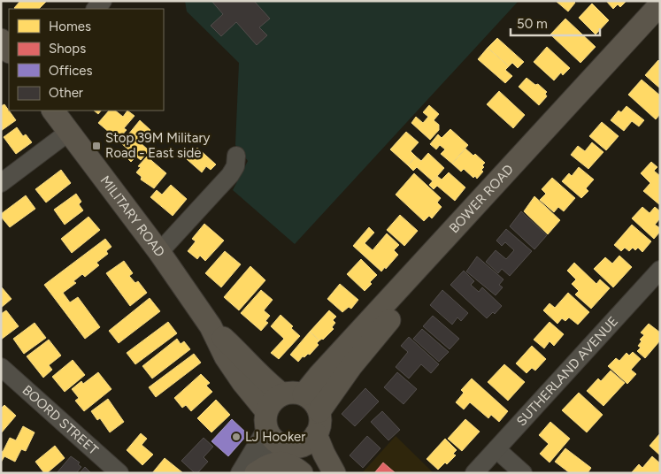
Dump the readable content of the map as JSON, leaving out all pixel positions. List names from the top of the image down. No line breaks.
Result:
{"streets":{"main road":["BOWER ROAD","MILITARY ROAD"],"street":["SUTHERLAND AVENUE","BOORD STREET"]},"crossings":[["BOWER ROAD","MILITARY ROAD"]],"places":{"transit":["Stop 39M Military Road - East side"],"other":["LJ Hooker"]},"legend":["Homes","Shops","Offices","Other"],"scale_bar":"50 m"}
